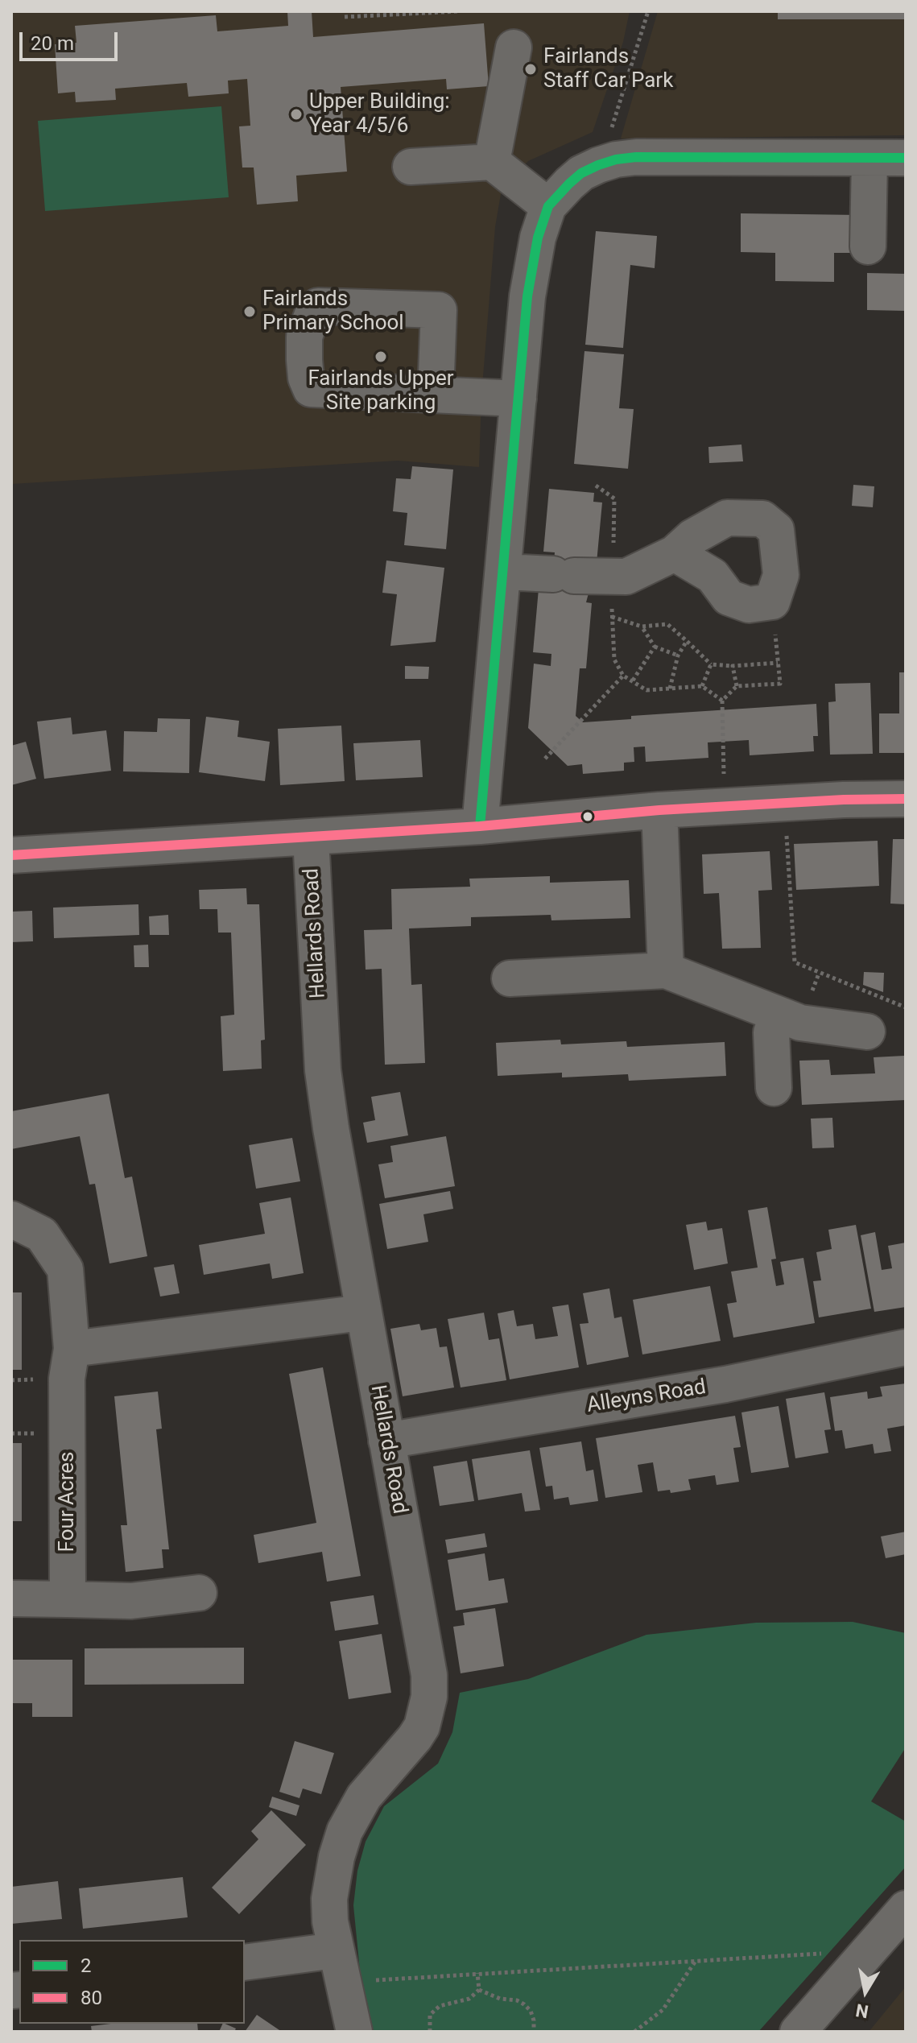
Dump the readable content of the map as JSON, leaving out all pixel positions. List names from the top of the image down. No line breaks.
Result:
{"streets":{"street":["Hellards Road","Alleyns Road","Four Acres"]},"crossings":[["Hellards Road","Alleyns Road"]],"places":["Fairlands Staff Car Park","Upper Building: Year 4/5/6","Fairlands Primary School","Fairlands Upper Site parking"],"lines":["transit line 2","transit line 80"],"legend":["2","80"],"scale_bar":"20 m","north":"bottom"}
